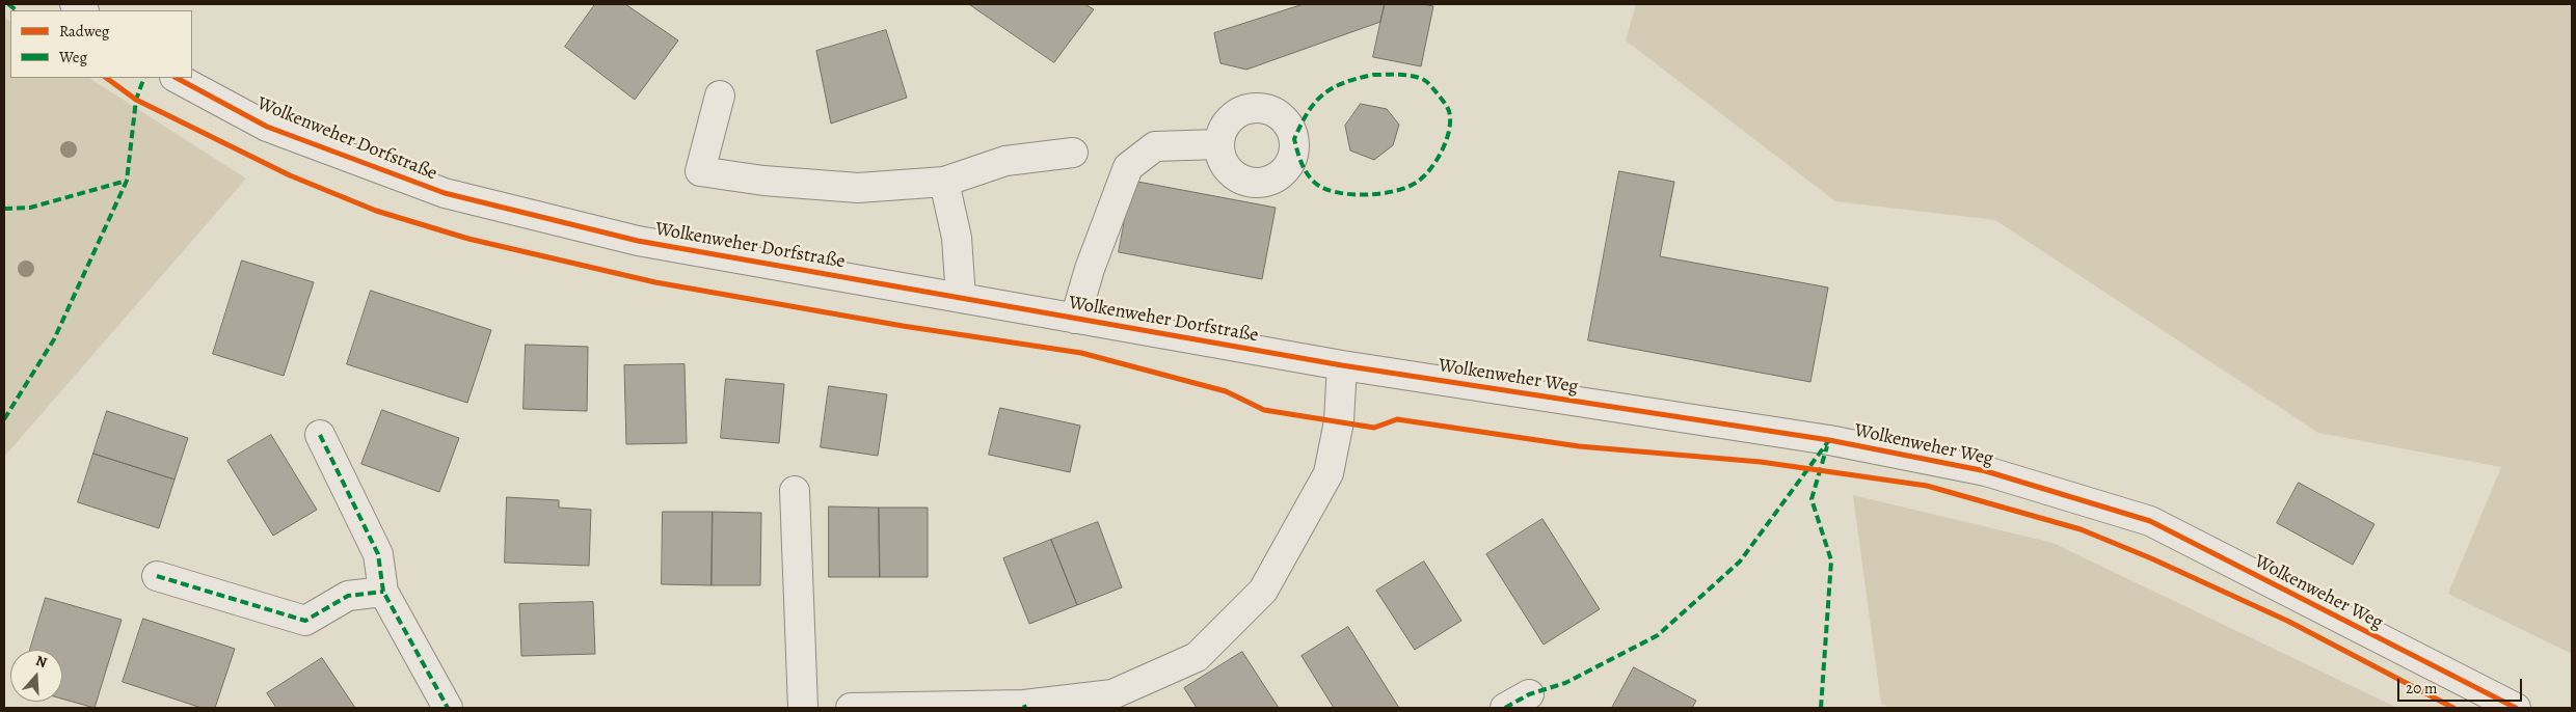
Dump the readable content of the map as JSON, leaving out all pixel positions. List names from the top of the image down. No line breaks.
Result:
{"streets":{"street":["Wolkenweher Dorfstraße","Wolkenweher Weg"]},"crossings":[["Wolkenweher Dorfstraße","Wolkenweher Weg"]],"legend":["Radweg","Weg"],"scale_bar":"20 m","north":"top"}
